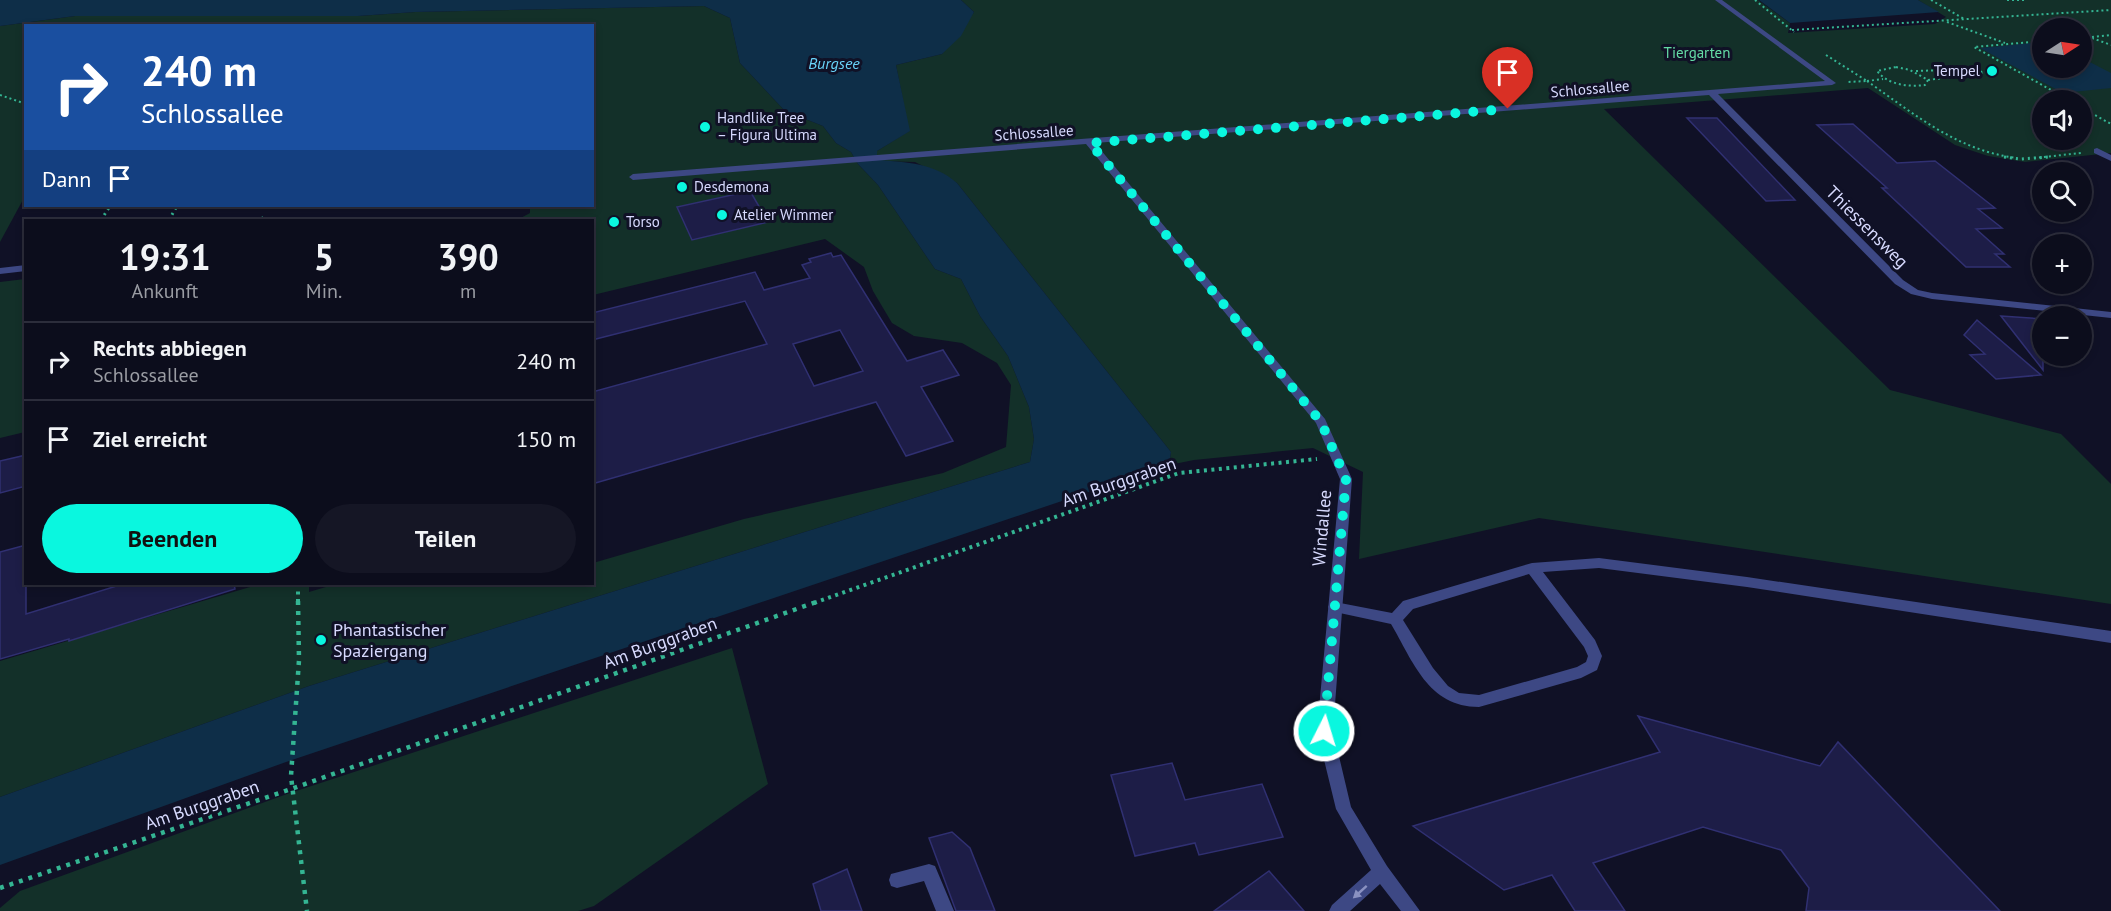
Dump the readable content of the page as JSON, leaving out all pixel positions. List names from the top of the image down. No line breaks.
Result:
{"streets":{"street":["Schlossallee","Thiessensweg","Windallee"],"path":["Am Burggraben"]},"crossings":[["Schlossallee","Thiessensweg"],["Schlossallee","Windallee"],["Am Burggraben","Windallee"]],"water":["Burgsee"],"parks":["Tiergarten"],"places":["Tempel","Handlike Tree – Figura Ultima","Desdemona","Atelier Wimmer","Torso","Phantastischer Spaziergang"],"north":"right","page":{"map_buttons":["+","−"],"turn":["240 m","Schlossallee"],"then":"Dann","eta":["19:31","Ankunft","5","Min.","390","m"],"list":[{"name":"Rechts abbiegen","note":"Schlossallee","value":"240 m"},{"name":"Ziel erreicht","value":"150 m"}],"buttons":["Beenden","Teilen"]}}
